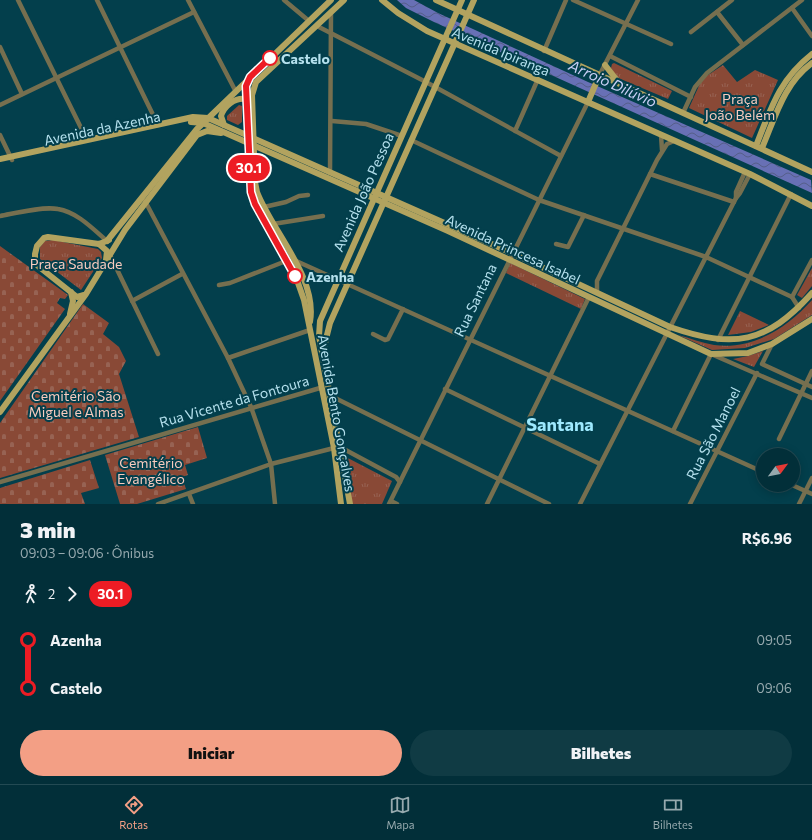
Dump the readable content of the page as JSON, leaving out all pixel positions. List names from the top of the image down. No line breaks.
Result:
{"streets":{"main road":["Avenida Ipiranga","Avenida da Azenha","Avenida João Pessoa","Avenida Princesa Isabel","Rua Santana","Avenida Bento Gonçalves"],"street":["Rua Vicente da Fontoura","Rua São Manoel"]},"crossings":[["Avenida Ipiranga","Avenida João Pessoa"],["Avenida Ipiranga","Rua Santana"],["Avenida da Azenha","Avenida Princesa Isabel"],["Avenida João Pessoa","Avenida Princesa Isabel"],["Avenida João Pessoa","Avenida Bento Gonçalves"],["Avenida Princesa Isabel","Rua Santana"],["Avenida Princesa Isabel","Avenida Bento Gonçalves"],["Avenida Princesa Isabel","Rua São Manoel"],["Rua Santana","Rua Vicente da Fontoura"],["Rua Vicente da Fontoura","Avenida Bento Gonçalves"]],"districts":["Santana"],"water":["Arroio Dilúvio"],"parks":["Praça João Belém","Praça Saudade","Cemitério São Miguel e Almas","Cemitério Evangélico"],"places":["Castelo","Azenha"],"lines":["bus line 30.1"],"north":"top right","page":{"on_map":"30.1","heading":["3 min","09:03 – 09:06 · Ônibus","R$6.96"],"legs":["2","30.1"],"list":[{"name":"Azenha","value":"09:05"},{"name":"Castelo","value":"09:06"}],"buttons":["Iniciar","Bilhetes"],"tabs":["Rotas","Mapa","Bilhetes"]}}
